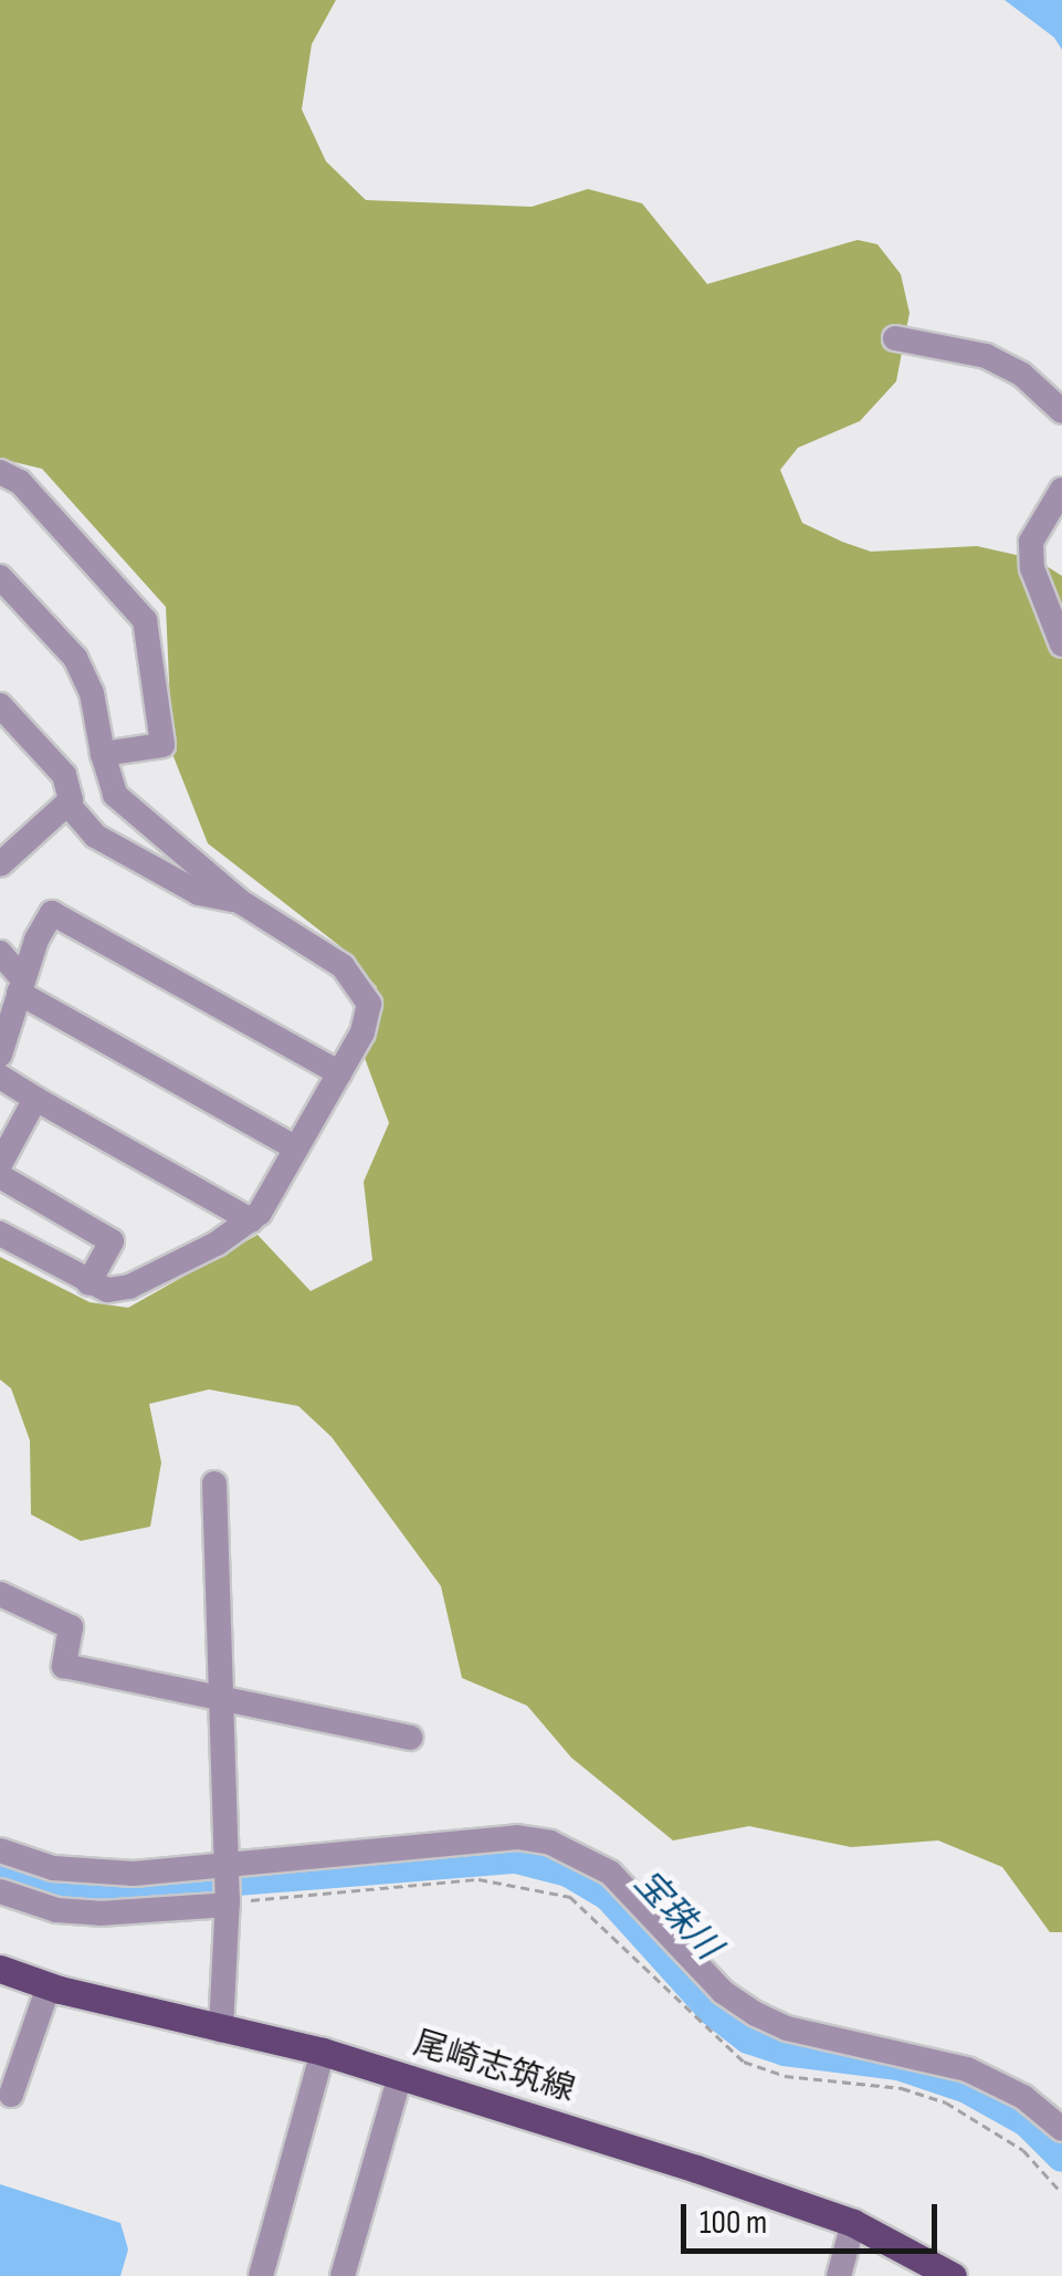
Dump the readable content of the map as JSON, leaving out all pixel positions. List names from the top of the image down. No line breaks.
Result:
{"streets":{"main road":["尾崎志筑線"]},"water":["宝珠川"],"scale_bar":"100 m"}
